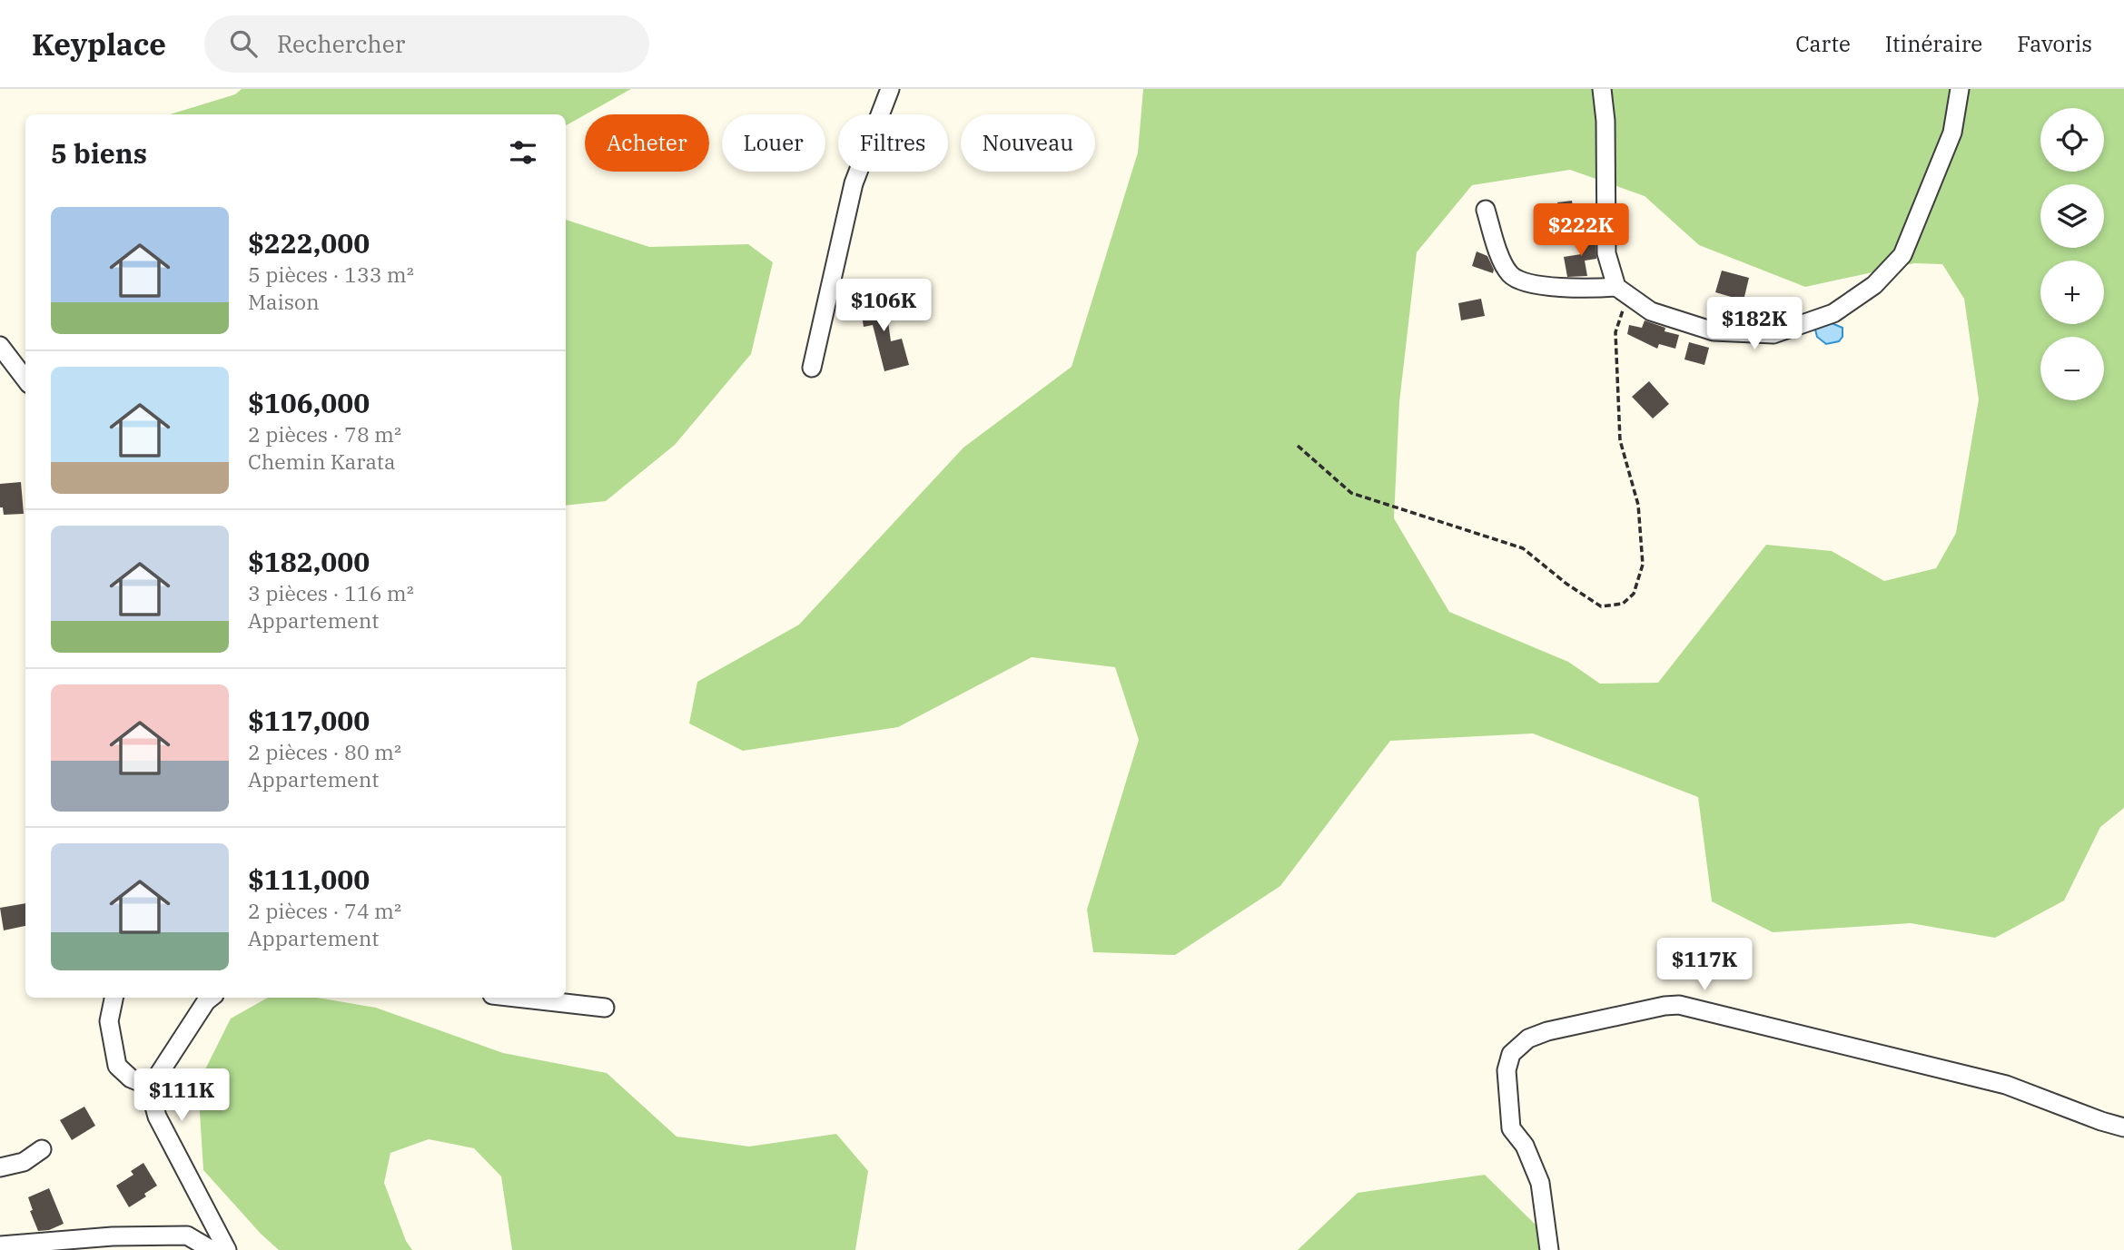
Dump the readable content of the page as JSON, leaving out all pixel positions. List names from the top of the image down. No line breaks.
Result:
{"page":{"header":"Keyplace","search":"Rechercher","nav":["Carte","Itinéraire","Favoris"],"map_buttons":["+","−"],"chip":["Acheter","Louer","Filtres","Nouveau"],"heading":"5 biens","list":[{"name":"$222,000","note":"5 pièces · 133 m² · Maison"},{"name":"$106,000","note":"2 pièces · 78 m² · Chemin Karata"},{"name":"$182,000","note":"3 pièces · 116 m² · Appartement"},{"name":"$117,000","note":"2 pièces · 80 m² · Appartement"},{"name":"$111,000","note":"2 pièces · 74 m² · Appartement"}],"price":["$222K","$106K","$182K","$117K","$111K"]}}
